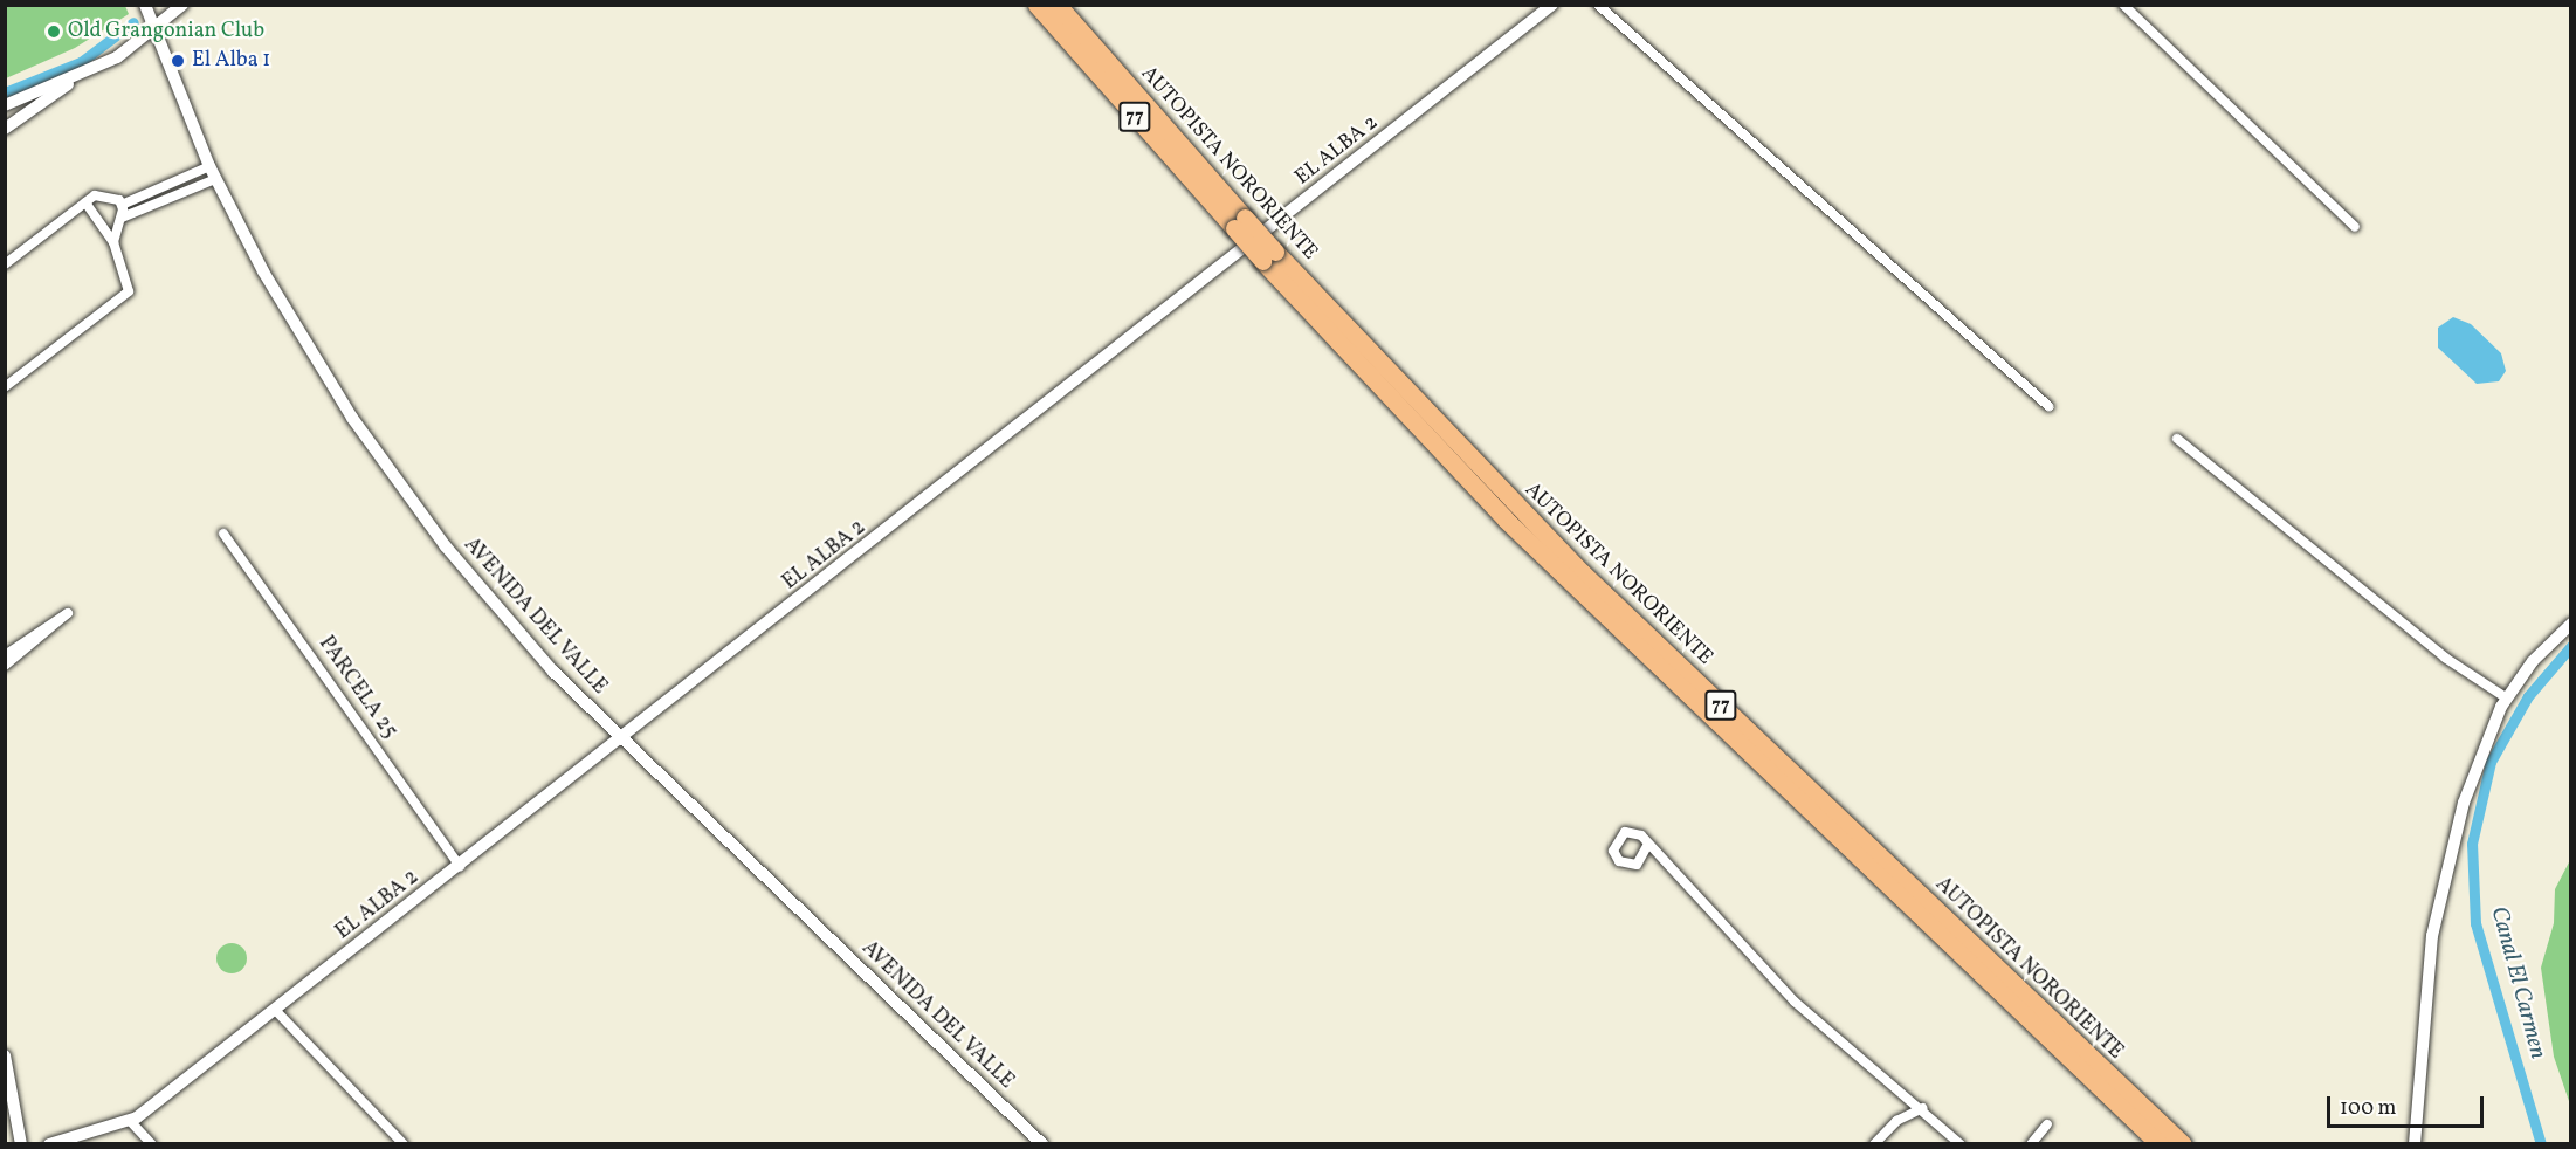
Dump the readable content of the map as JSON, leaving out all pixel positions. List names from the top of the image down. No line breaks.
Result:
{"streets":{"highway":["77","AUTOPISTA NORORIENTE"],"street":["EL ALBA 2","AVENIDA DEL VALLE","PARCELA 25"]},"crossings":[["EL ALBA 2","AVENIDA DEL VALLE"],["EL ALBA 2","PARCELA 25"]],"water":["Canal El Carmen"],"places":["Old Grangonian Club","El Alba 1"],"scale_bar":"100 m"}
